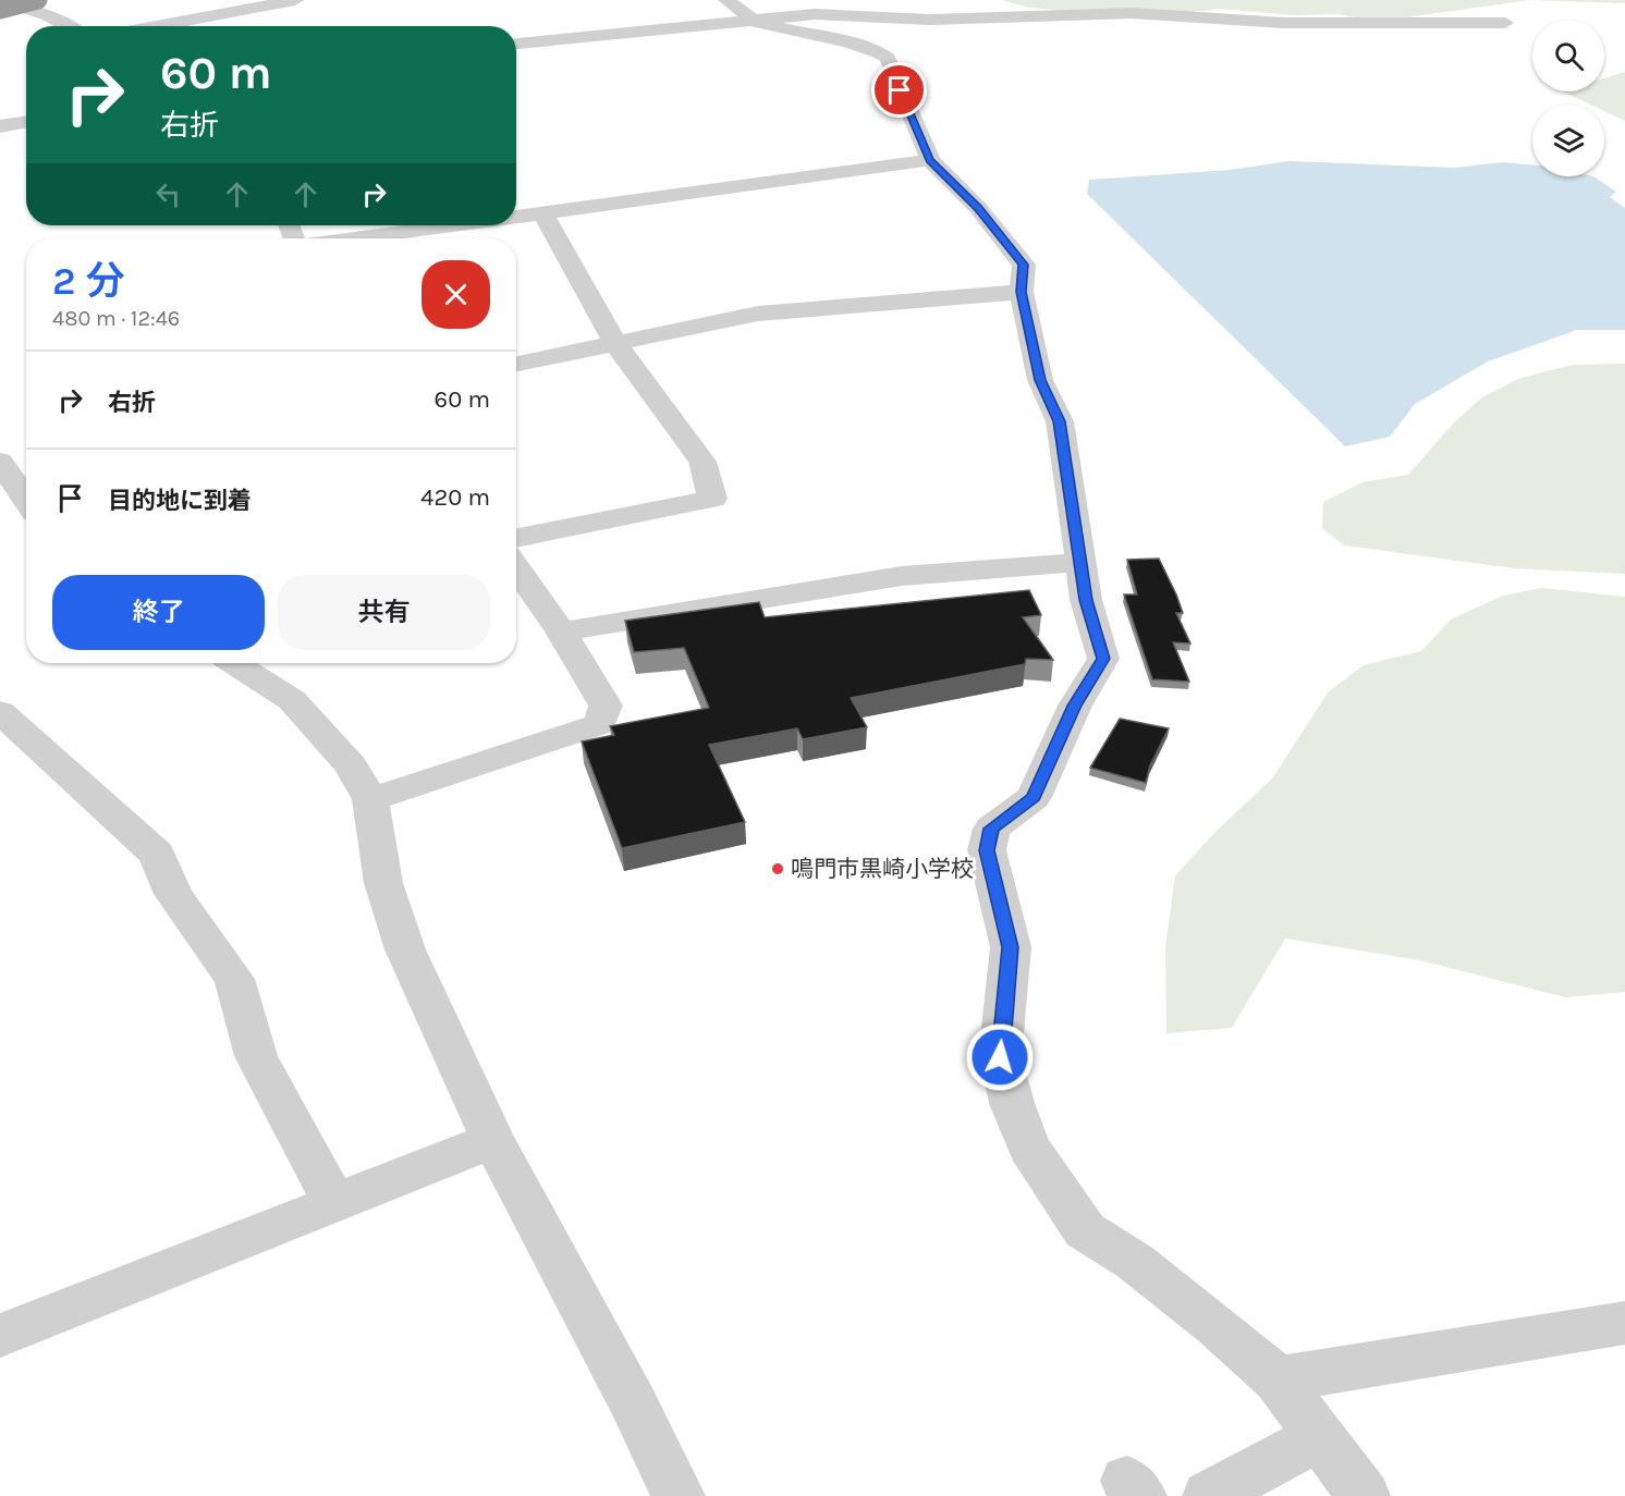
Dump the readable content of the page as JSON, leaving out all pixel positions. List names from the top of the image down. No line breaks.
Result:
{"places":["鳴門市黒崎小学校"],"page":{"turn":["60 m","右折"],"heading":["2 分","480 m · 12:46"],"list":[{"name":"右折","value":"60 m"},{"name":"目的地に到着","value":"420 m"}],"buttons":["終了","共有"]}}
